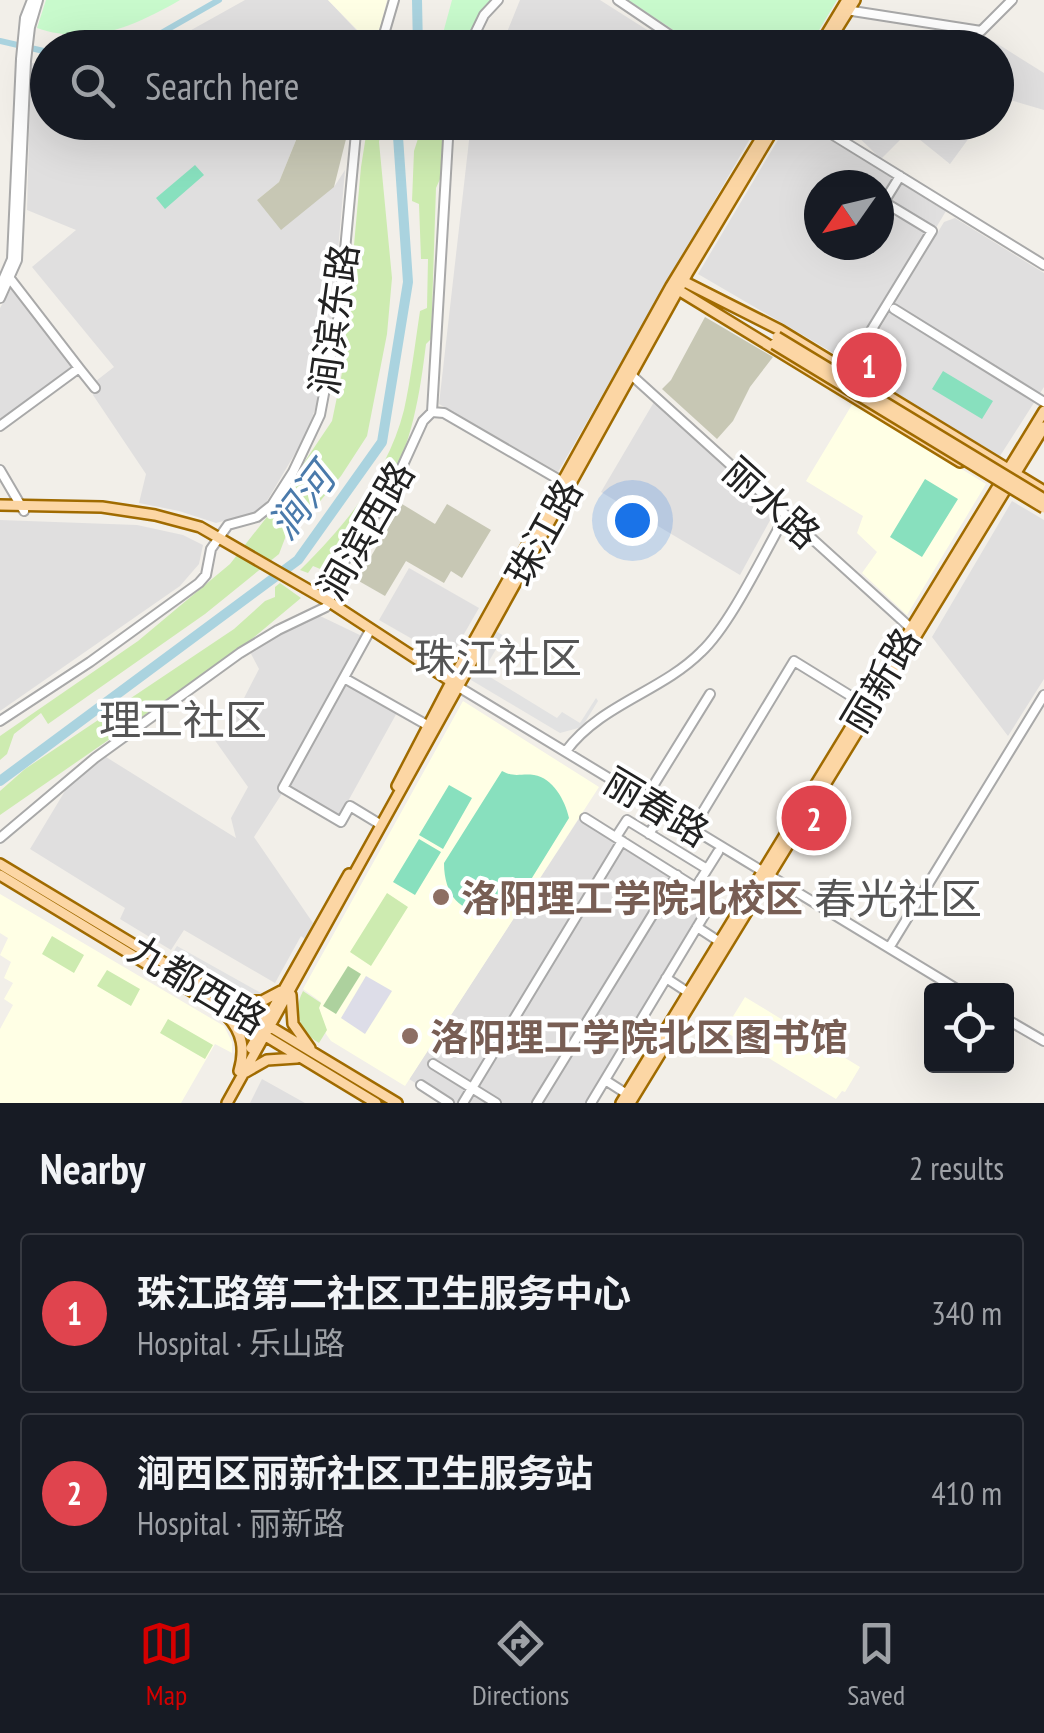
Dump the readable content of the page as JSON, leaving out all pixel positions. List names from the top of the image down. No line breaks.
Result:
{"streets":{"main road":["珠江路","丽新路","丽春路","九都西路"],"street":["涧滨东路","丽水路","涧滨西路"]},"crossings":[["涧滨东路","丽春路"],["丽水路","珠江路"],["丽水路","丽新路"],["涧滨西路","丽春路"],["珠江路","丽春路"],["珠江路","九都西路"],["丽新路","丽春路"]],"districts":["珠江社区","理工社区","春光社区"],"water":["涧河"],"places":["洛阳理工学院北校区","洛阳理工学院北区图书馆"],"north":"bottom left","page":{"search":"Search here","pins":["1","2"],"heading":["Nearby","2 results"],"list":[{"mark":"1","name":"珠江路第二社区卫生服务中心","note":"Hospital · 乐山路","value":"340 m"},{"mark":"2","name":"涧西区丽新社区卫生服务站","note":"Hospital · 丽新路","value":"410 m"}],"nav":["Map","Directions","Saved"]}}
